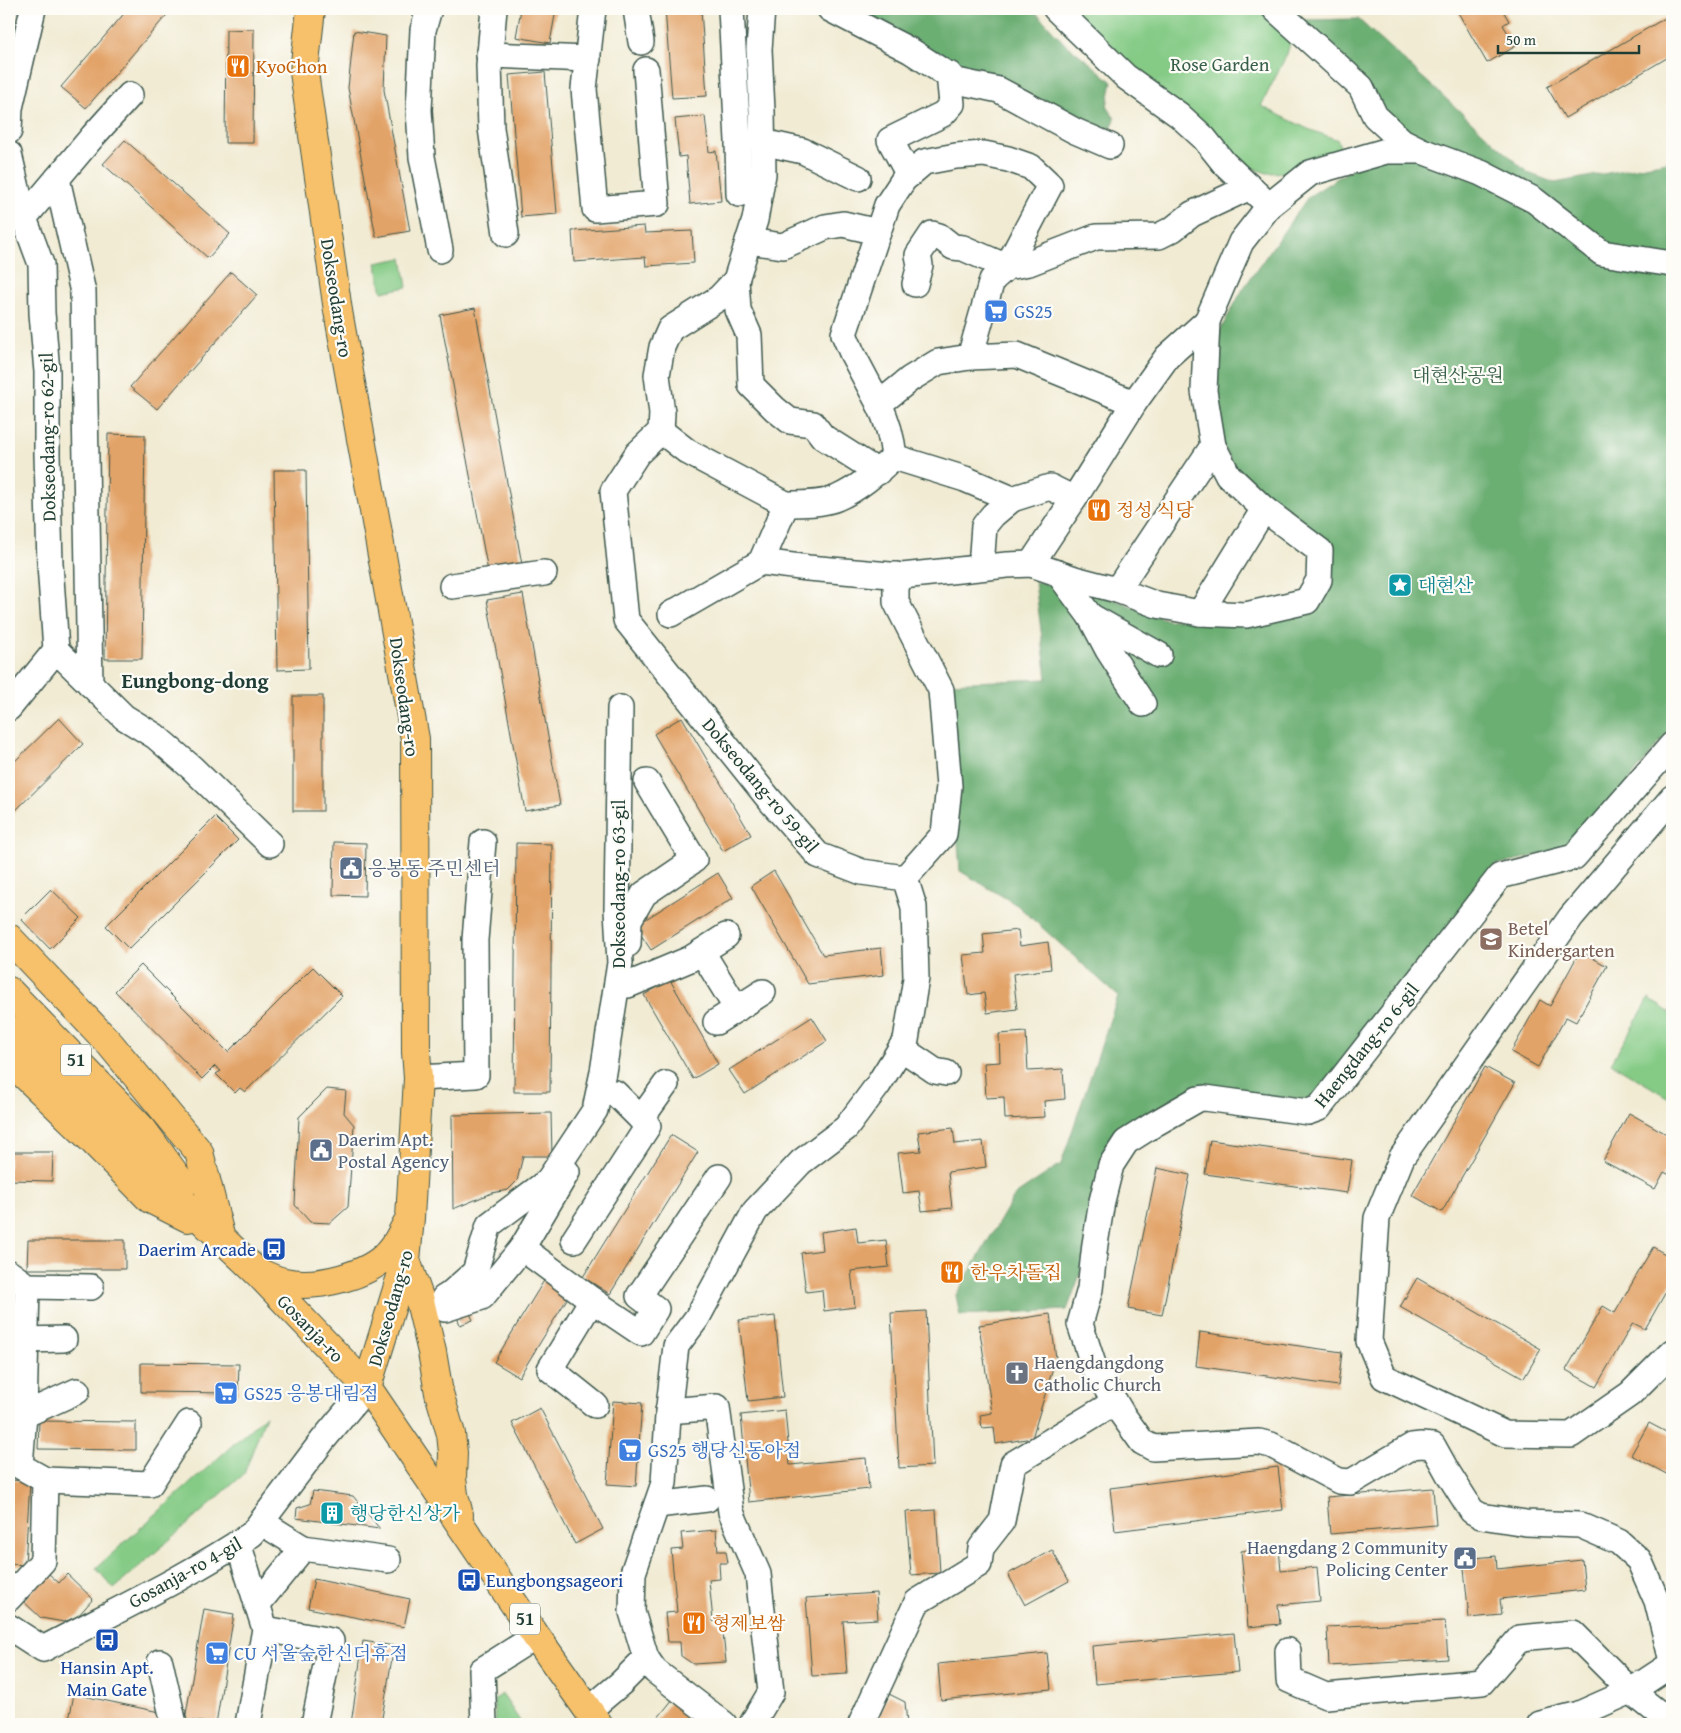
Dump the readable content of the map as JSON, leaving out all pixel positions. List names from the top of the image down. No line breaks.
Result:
{"streets":{"main road":["Dokseodang-ro","51","Gosanja-ro"],"street":["Dokseodang-ro 62-gil","Dokseodang-ro 59-gil","Dokseodang-ro 63-gil","Haengdang-ro 6-gil","Gosanja-ro 4-gil"]},"crossings":[["Dokseodang-ro","Gosanja-ro"],["Dokseodang-ro","Gosanja-ro 4-gil"],["Gosanja-ro","Gosanja-ro 4-gil"]],"districts":["Eungbong-dong"],"parks":["Rose Garden","대현산공원"],"places":{"restaurant":["KyoChon","정성 식당","한우차돌집","형제보쌈"],"supermarket":["GS25","GS25 응봉대림점","GS25 행당신동아점","CU 서울숲한신더휴점"],"place":["대현산"],"public building":["응봉동 주민센터","Daerim Apt. Postal Agency","Haengdang 2 Community Policing Center"],"school or university":["Betel Kindergarten"],"bus stop":["Daerim Arcade","Eungbongsageori","Hansin Apt. Main Gate"],"church":["Haengdangdong Catholic Church"],"building":["행당한신상가"]},"scale_bar":"50 m"}
